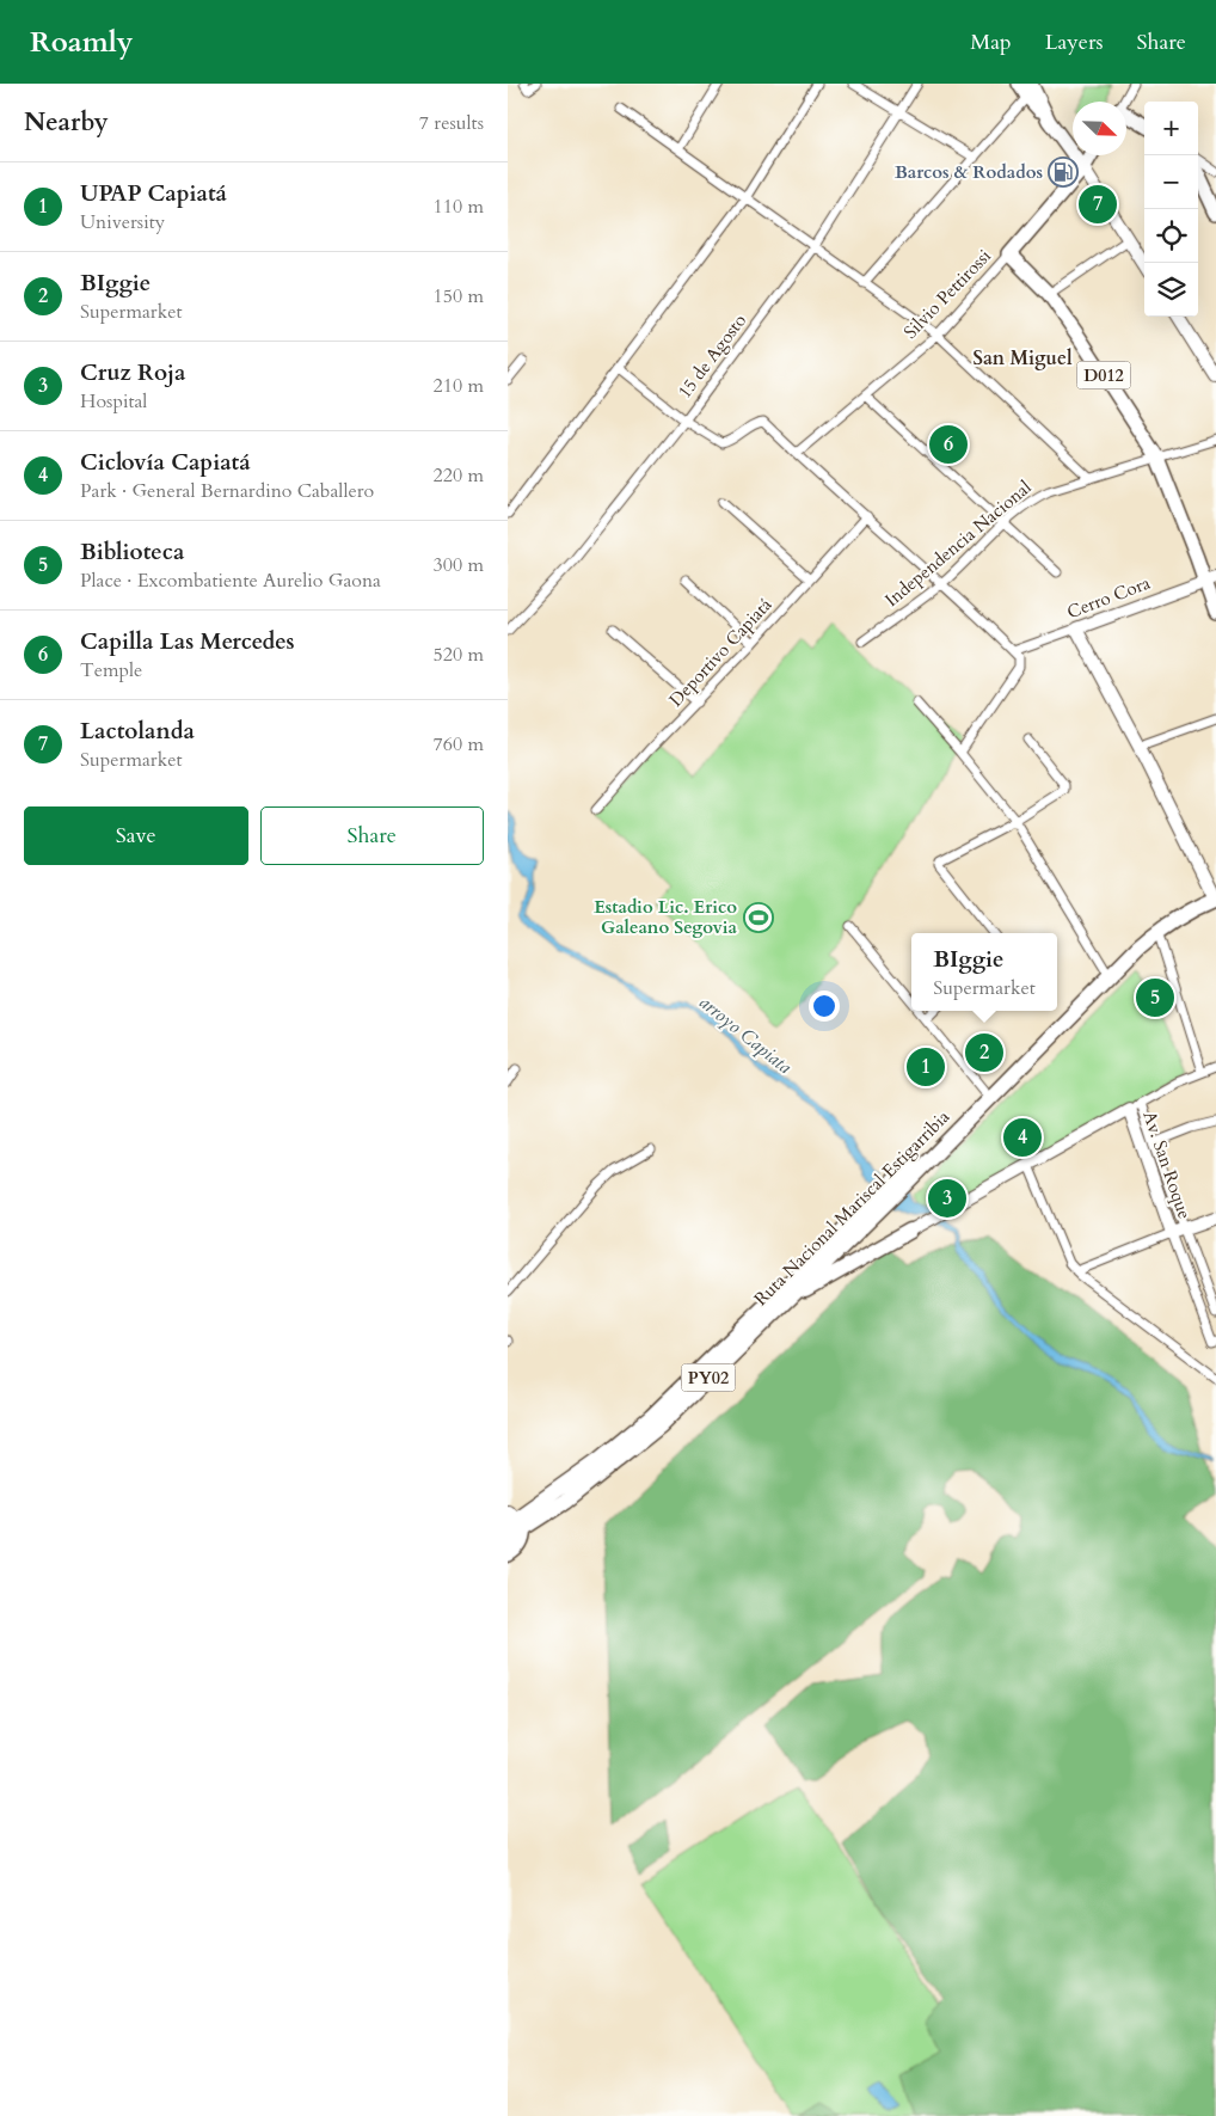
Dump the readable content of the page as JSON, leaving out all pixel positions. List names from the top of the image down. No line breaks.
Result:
{"streets":{"highway":["Ruta Nacional Mariscal Estigarribia","PY02"],"main road":["Silvio Pettirossi","D012"],"street":["15 de Agosto","Independencia Nacional","Cerro Cora","Deportivo Capiatá","Av. San Roque"]},"crossings":[["Silvio Pettirossi","D012"],["D012","Independencia Nacional"],["D012","Cerro Cora"]],"districts":["San Miguel"],"water":["arroyo Capiata"],"places":{"fuel station":["Barcos & Rodados"],"sports":["Estadio Lic. Erico Galeano Segovia"]},"north":"bottom right","page":{"header":"Roamly","nav":["Map","Layers","Share"],"heading":["Nearby","7 results"],"map_buttons":["+","−"],"list":[{"mark":"1","name":"UPAP Capiatá","note":"University","value":"110 m"},{"mark":"2","name":"BIggie","note":"Supermarket","value":"150 m"},{"mark":"3","name":"Cruz Roja","note":"Hospital","value":"210 m"},{"mark":"4","name":"Ciclovía Capiatá","note":"Park · General Bernardino Caballero","value":"220 m"},{"mark":"5","name":"Biblioteca","note":"Place · Excombatiente Aurelio Gaona","value":"300 m"},{"mark":"6","name":"Capilla Las Mercedes","note":"Temple","value":"520 m"},{"mark":"7","name":"Lactolanda","note":"Supermarket","value":"760 m"}],"pins":["7","6","5","2","1","4","3"],"buttons":["Save","Share"],"popup":["BIggie","Supermarket"]}}
